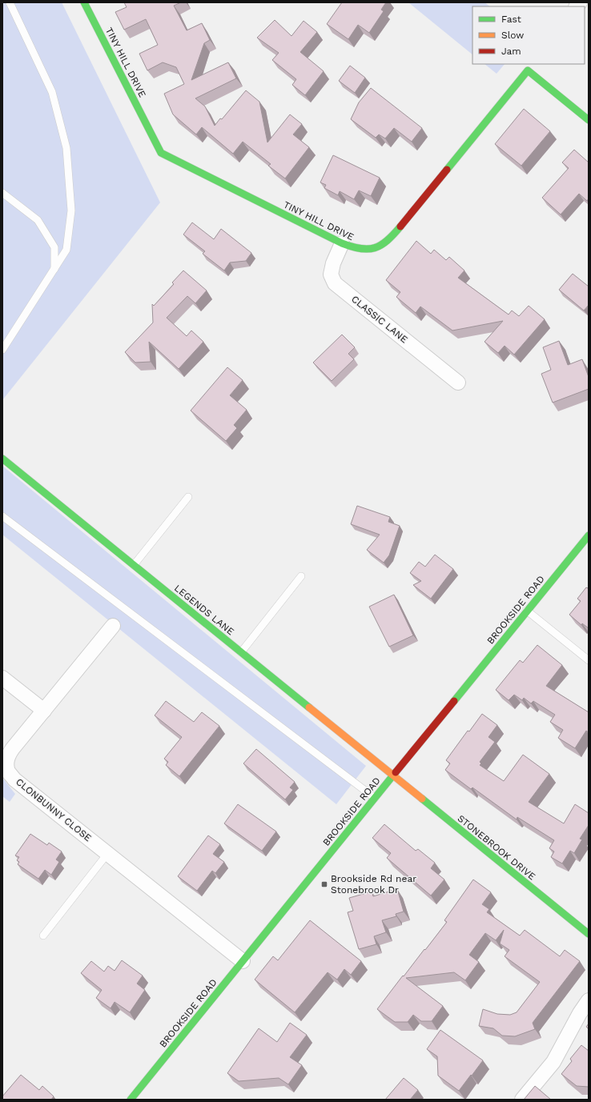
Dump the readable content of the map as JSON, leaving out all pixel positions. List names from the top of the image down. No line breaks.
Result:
{"streets":{"street":["TINY HILL DRIVE","CLASSIC LANE","LEGENDS LANE","BROOKSIDE ROAD","CLONBUNNY CLOSE","STONEBROOK DRIVE"]},"crossings":[["TINY HILL DRIVE","CLASSIC LANE"],["LEGENDS LANE","BROOKSIDE ROAD"],["LEGENDS LANE","STONEBROOK DRIVE"],["BROOKSIDE ROAD","CLONBUNNY CLOSE"],["BROOKSIDE ROAD","STONEBROOK DRIVE"]],"places":{"transit":["Brookside Rd near Stonebrook Dr"]},"legend":["Fast","Slow","Jam"]}
